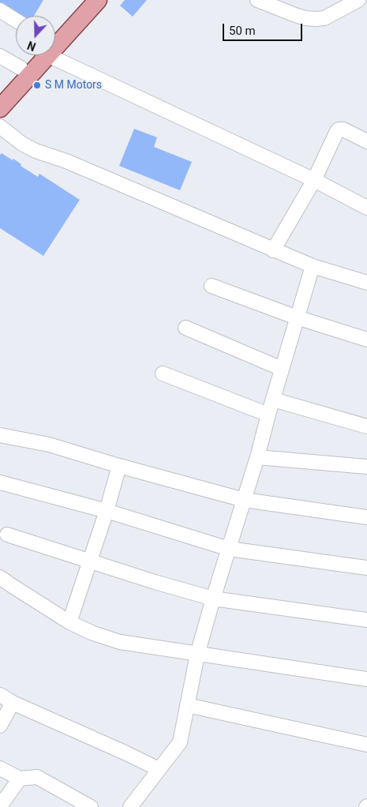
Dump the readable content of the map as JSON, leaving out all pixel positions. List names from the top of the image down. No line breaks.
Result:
{"places":["S M Motors"],"scale_bar":"50 m","north":"bottom"}
